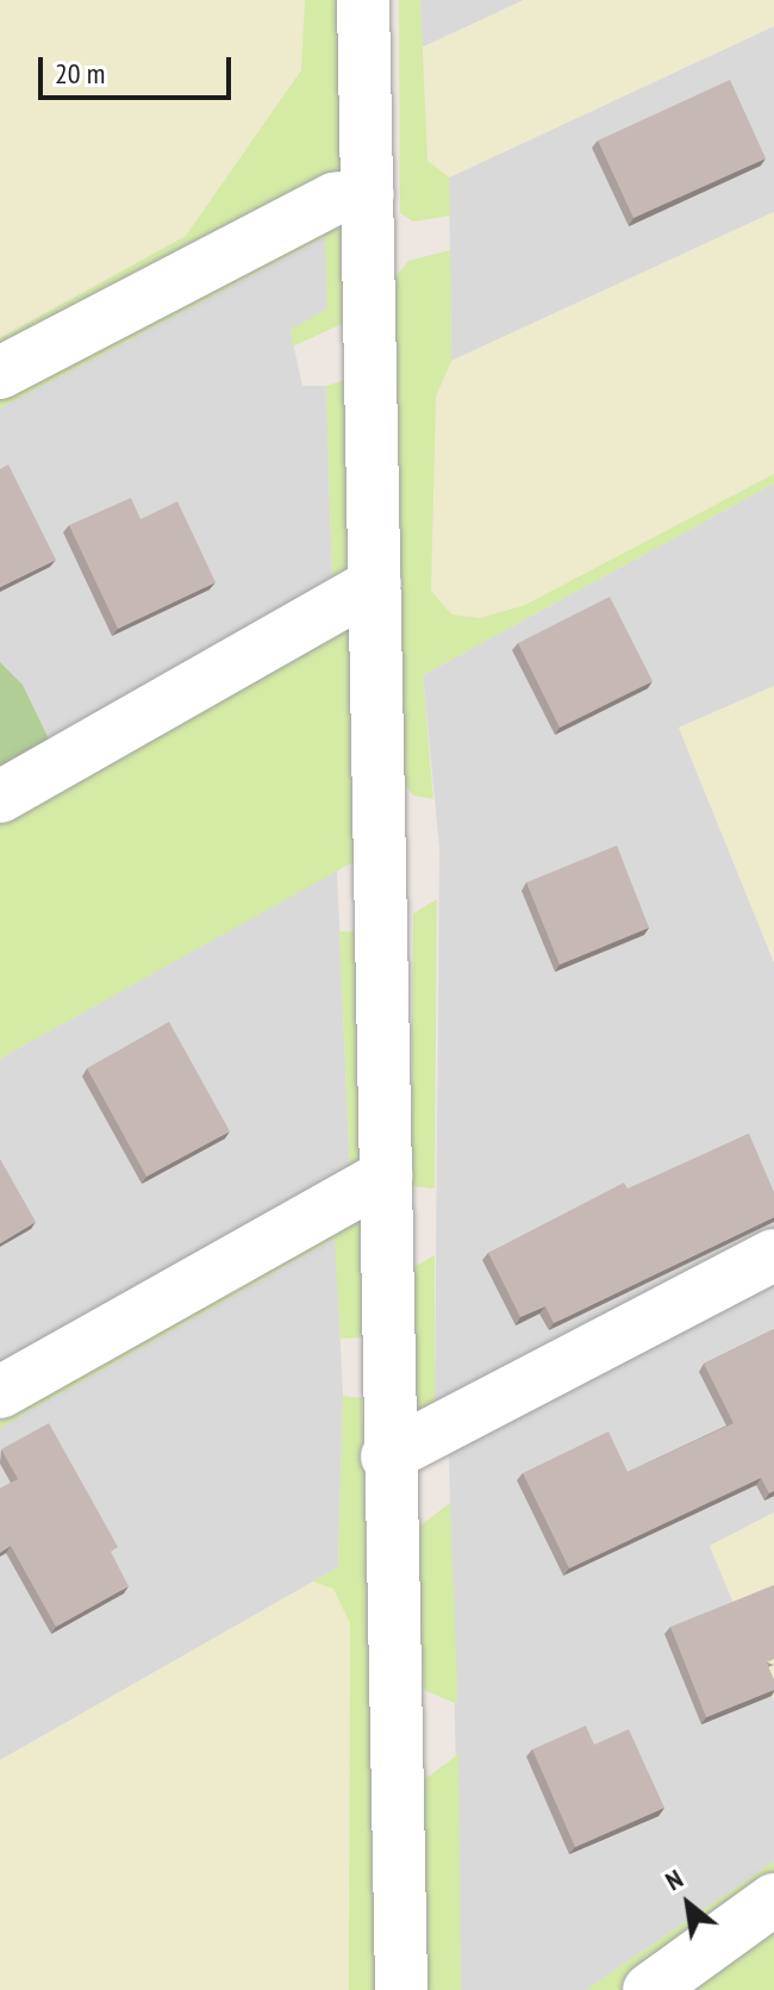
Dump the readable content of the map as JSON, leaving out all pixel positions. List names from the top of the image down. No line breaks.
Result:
{"scale_bar":"20 m","north":"top left"}
